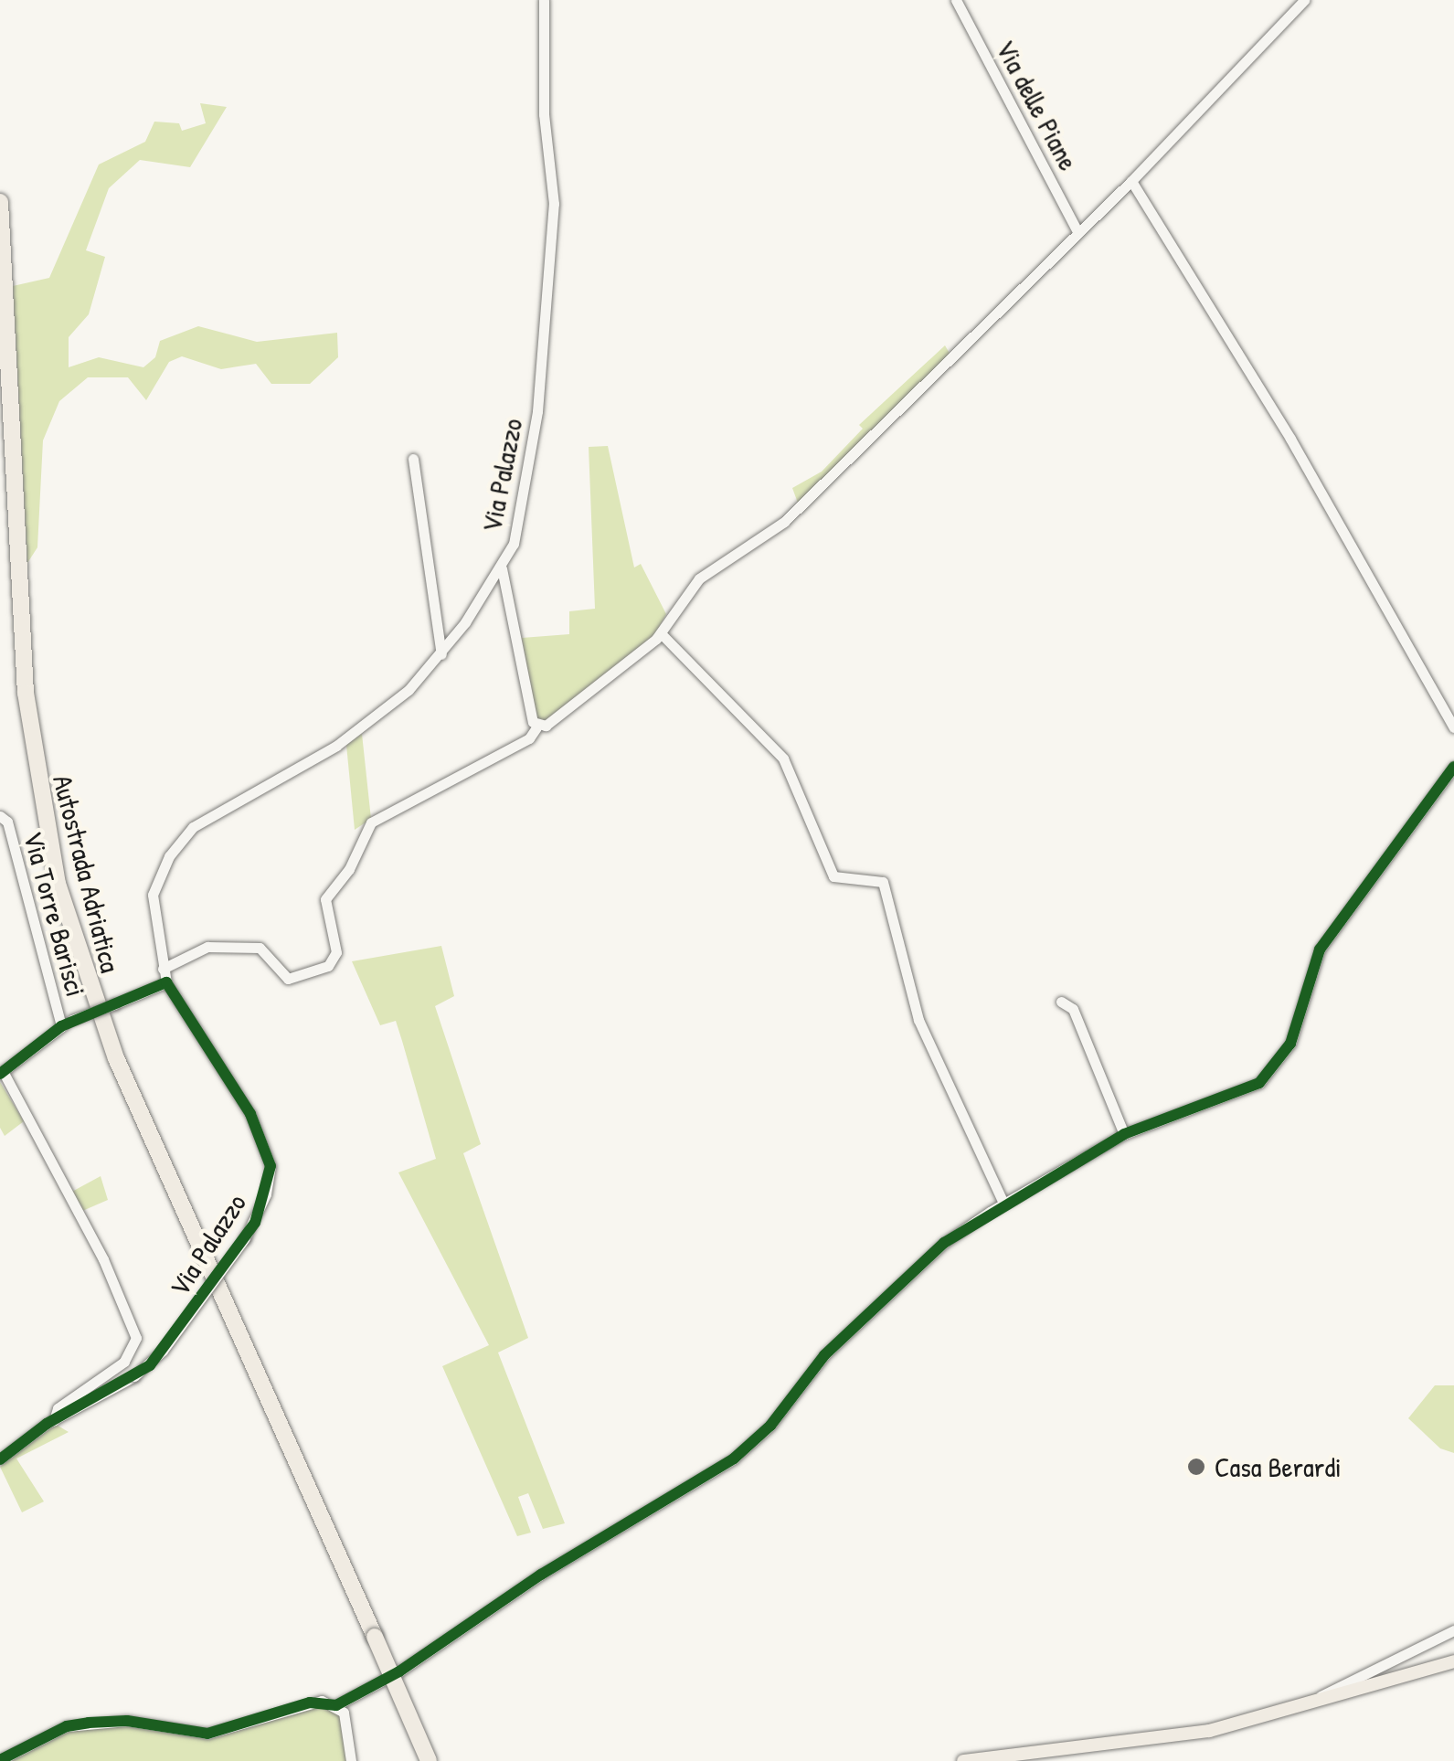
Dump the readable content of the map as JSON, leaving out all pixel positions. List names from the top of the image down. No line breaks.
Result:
{"streets":{"highway":["Autostrada Adriatica"],"street":["Via delle Piane","Via Palazzo","Via Torre Barisci"]},"places":["Casa Berardi"]}
